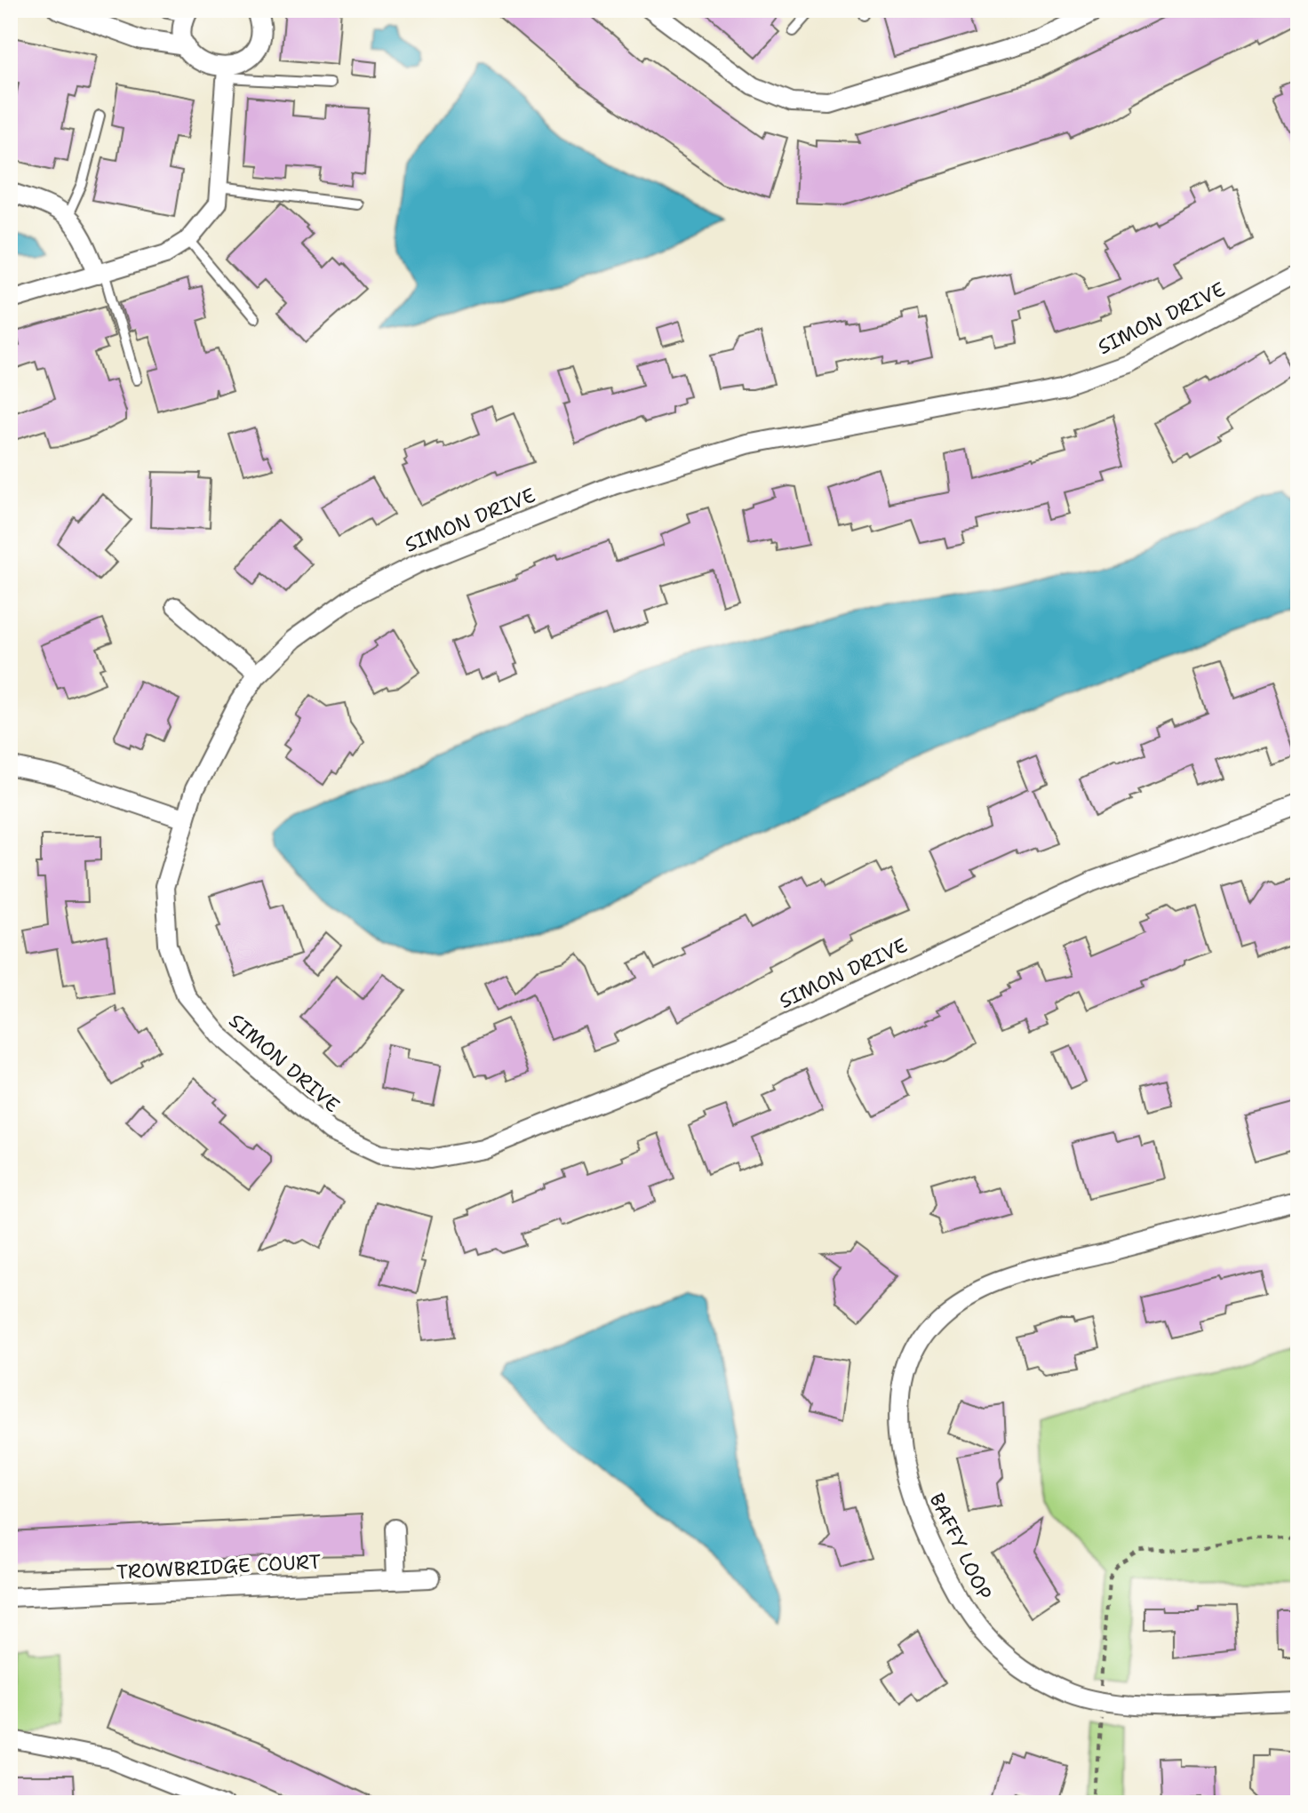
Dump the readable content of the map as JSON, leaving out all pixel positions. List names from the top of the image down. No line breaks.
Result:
{"streets":{"street":["SIMON DRIVE","BAFFY LOOP","TROWBRIDGE COURT"]}}
